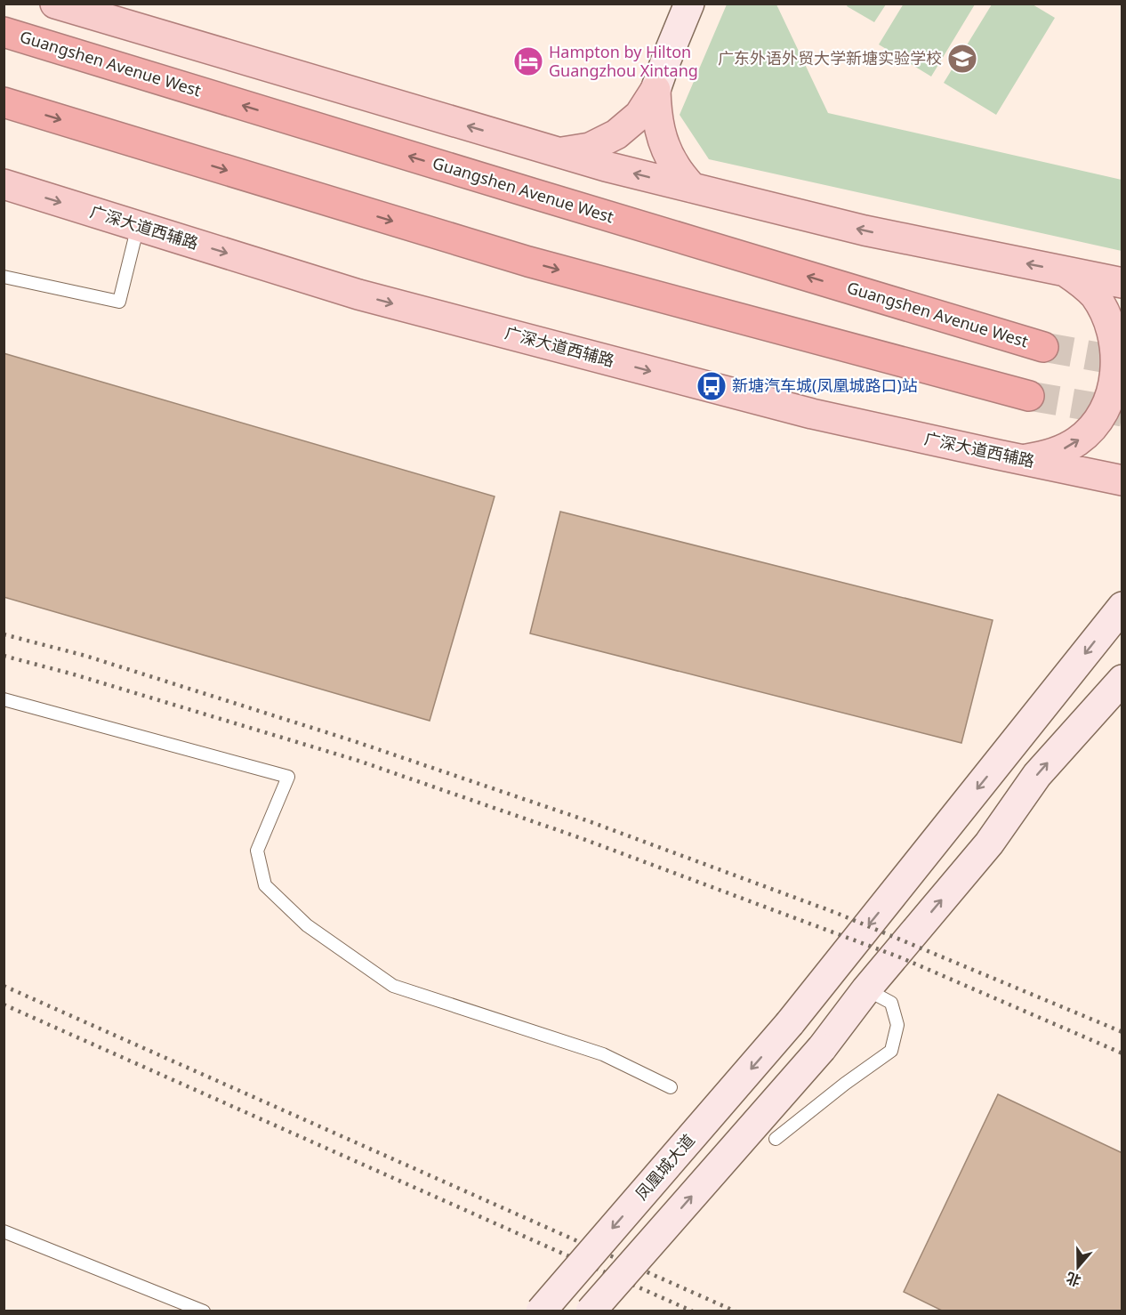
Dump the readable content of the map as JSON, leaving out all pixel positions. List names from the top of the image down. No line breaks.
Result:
{"streets":{"highway":["Guangshen Avenue West"],"main road":["广深大道西辅路","凤凰城大道"]},"places":{"school or university":["广东外语外贸大学新塘实验学校"],"hotel":["Hampton by Hilton Guangzhou Xintang"],"bus stop":["新塘汽车城(凤凰城路口)站"]},"north":"bottom"}
